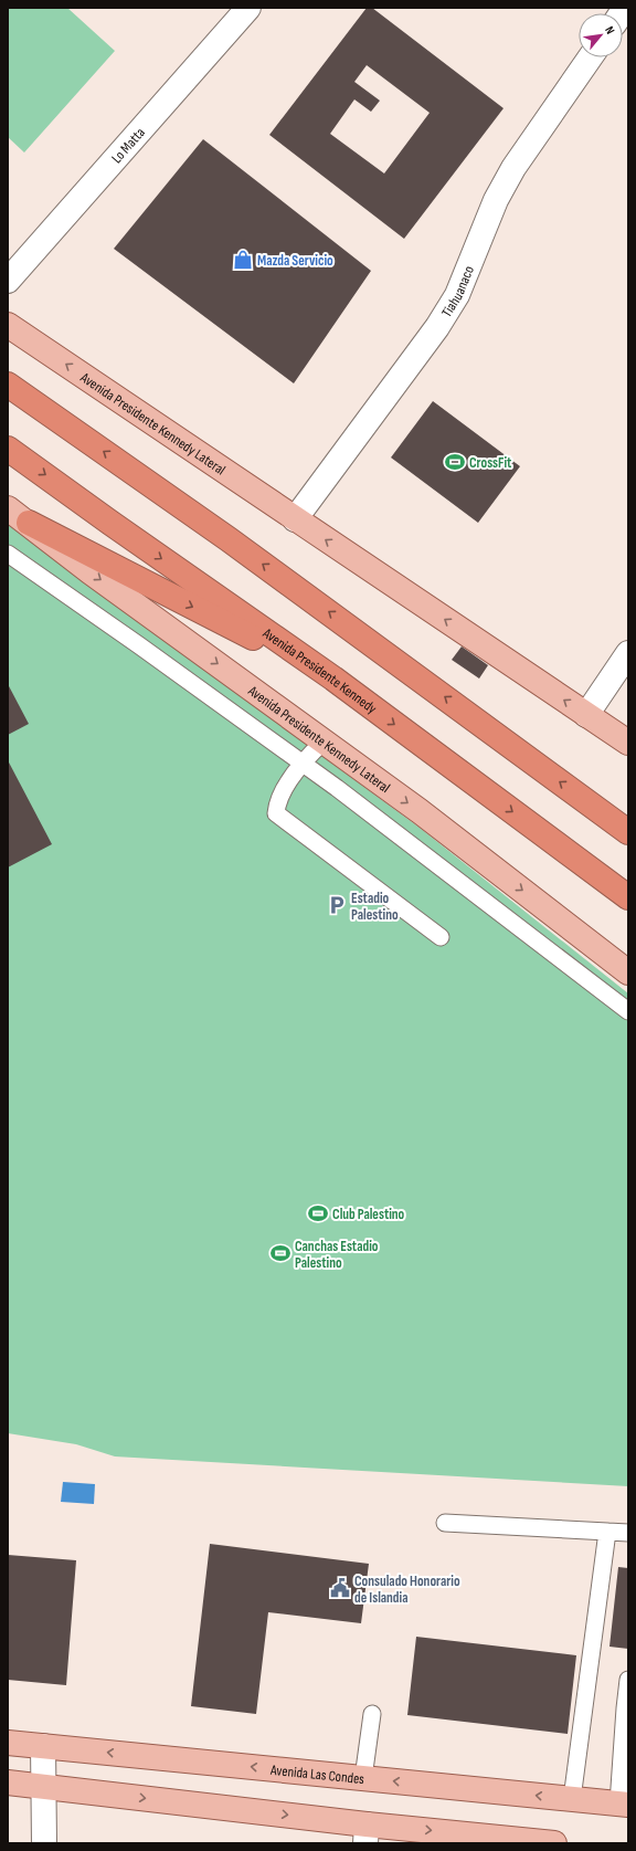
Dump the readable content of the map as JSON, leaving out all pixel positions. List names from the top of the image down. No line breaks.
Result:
{"streets":{"highway":["Avenida Presidente Kennedy"],"main road":["Avenida Presidente Kennedy Lateral","Avenida Las Condes"],"street":["Lo Matta","Tiahuanaco"]},"crossings":[["Tiahuanaco","Avenida Presidente Kennedy Lateral"]],"places":{"shop":["Mazda Servicio"],"sports":["CrossFit","Club Palestino","Canchas Estadio Palestino"],"parking":["Estadio Palestino"],"public building":["Consulado Honorario de Islandia"]},"north":"top right"}
